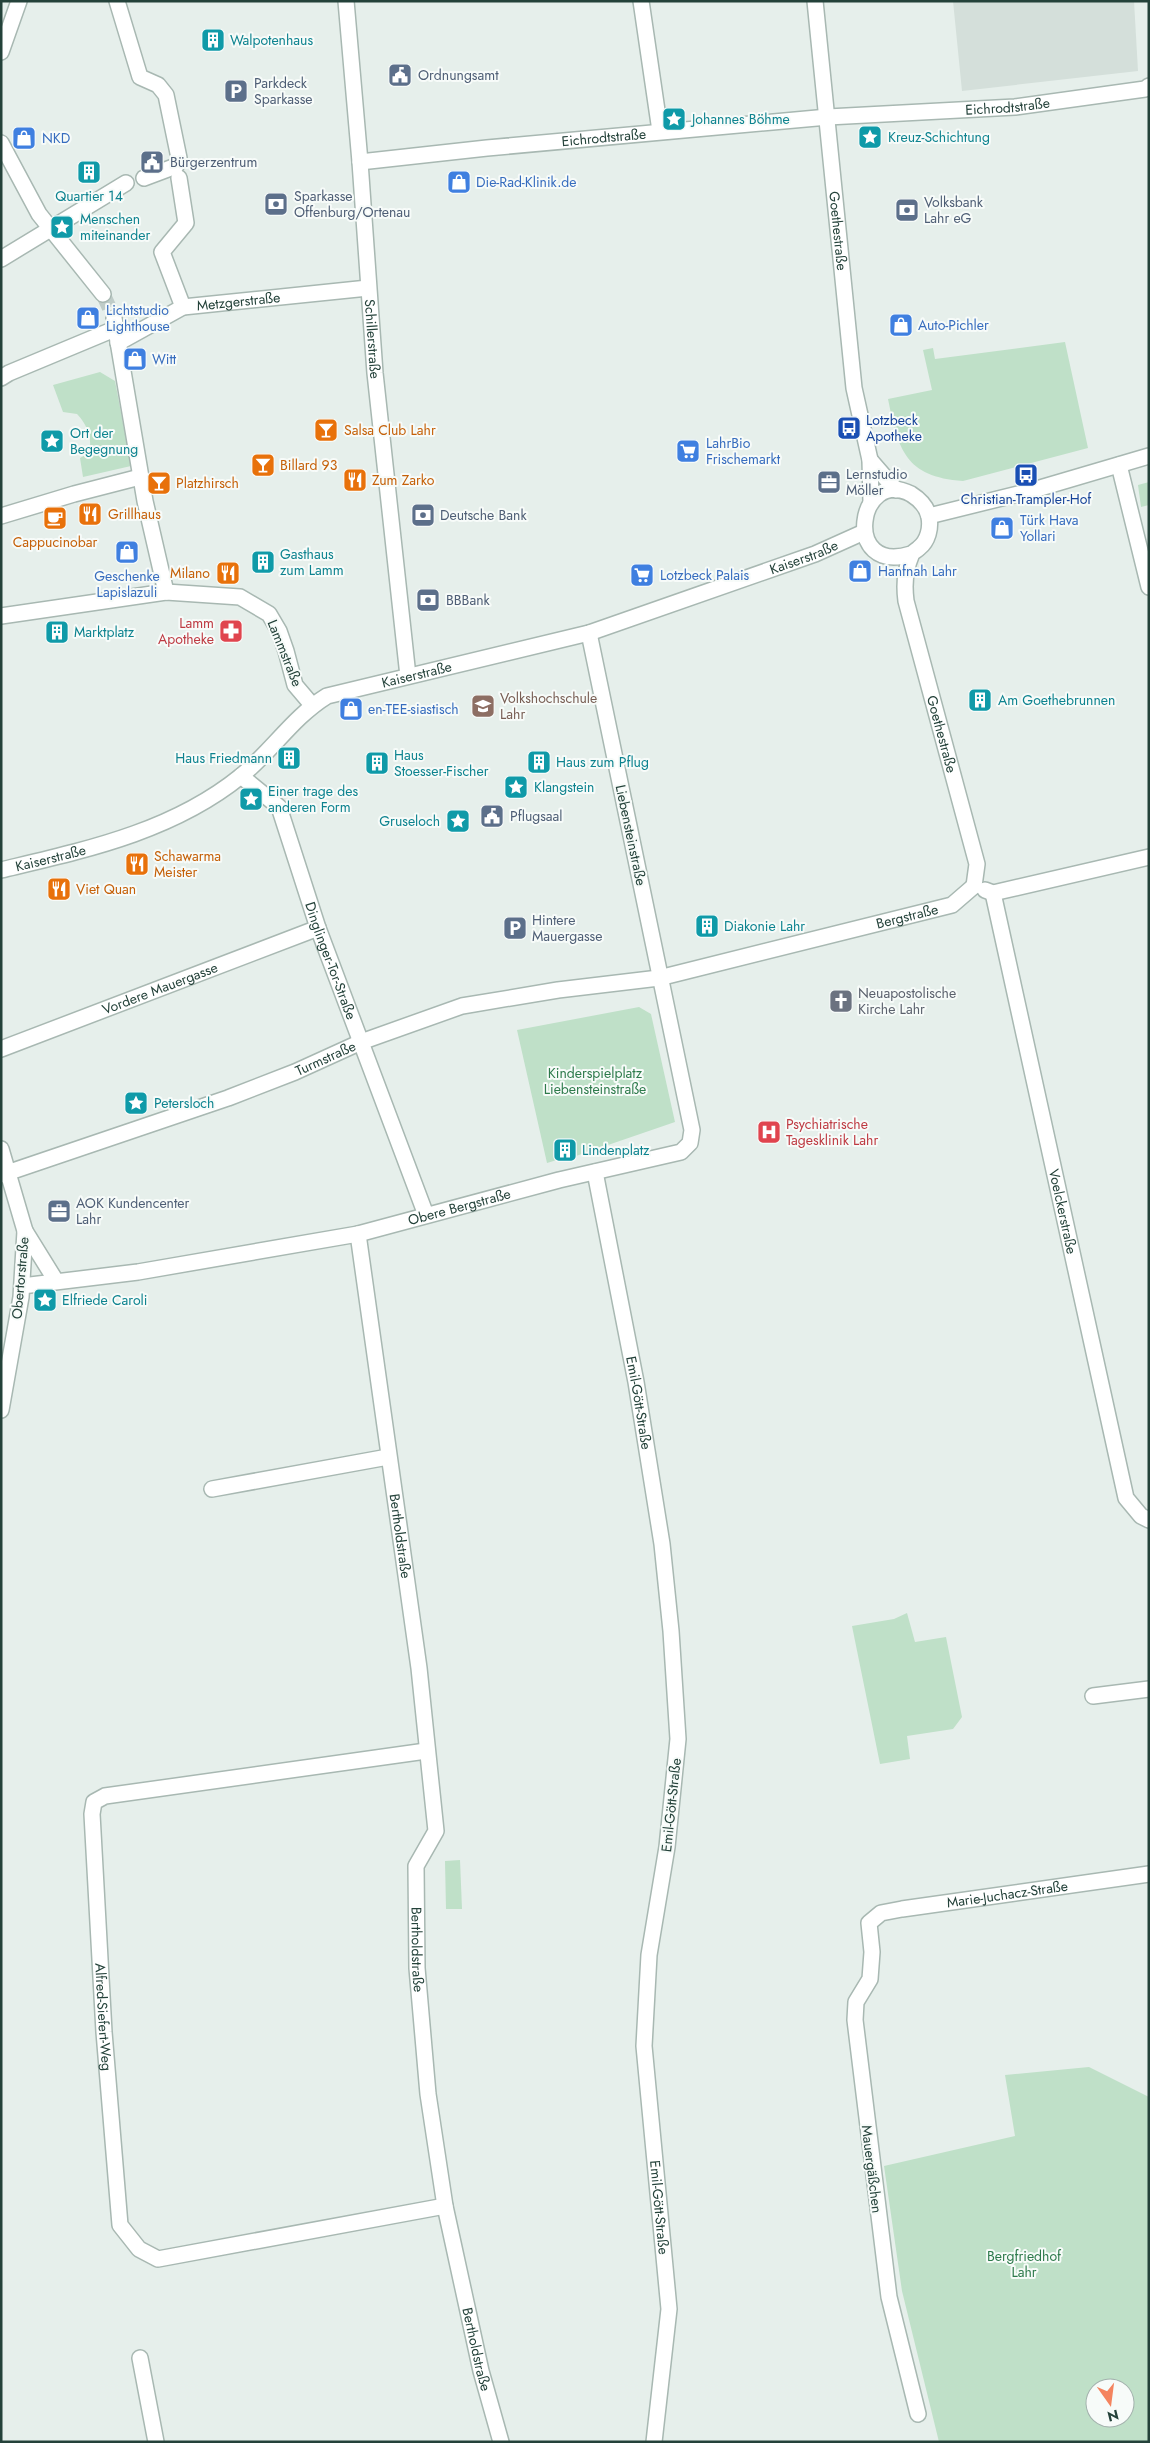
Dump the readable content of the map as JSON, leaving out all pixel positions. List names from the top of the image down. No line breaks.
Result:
{"streets":{"street":["Eichrodtstraße","Goethestraße","Metzgerstraße","Schillerstraße","Kaiserstraße","Lammstraße","Liebensteinstraße","Bergstraße","Dinglinger-Tor-Straße","Vordere Mauergasse","Turmstraße","Obere Bergstraße","Voelckerstraße","Obertorstraße","Emil-Gött-Straße","Bertholdstraße","Marie-Juchacz-Straße","Alfred-Siefert-Weg","Mauergäßchen"]},"crossings":[["Eichrodtstraße","Goethestraße"],["Eichrodtstraße","Schillerstraße"],["Goethestraße","Kaiserstraße"],["Goethestraße","Bergstraße"],["Metzgerstraße","Schillerstraße"],["Schillerstraße","Kaiserstraße"],["Kaiserstraße","Lammstraße"],["Kaiserstraße","Liebensteinstraße"],["Kaiserstraße","Dinglinger-Tor-Straße"],["Liebensteinstraße","Bergstraße"],["Liebensteinstraße","Turmstraße"],["Liebensteinstraße","Obere Bergstraße"],["Bergstraße","Turmstraße"],["Bergstraße","Obere Bergstraße"],["Dinglinger-Tor-Straße","Vordere Mauergasse"],["Dinglinger-Tor-Straße","Turmstraße"],["Dinglinger-Tor-Straße","Obere Bergstraße"],["Turmstraße","Obere Bergstraße"],["Turmstraße","Obertorstraße"],["Obere Bergstraße","Obertorstraße"],["Obere Bergstraße","Emil-Gött-Straße"],["Obere Bergstraße","Bertholdstraße"],["Bertholdstraße","Alfred-Siefert-Weg"],["Marie-Juchacz-Straße","Mauergäßchen"]],"parks":["Kinderspielplatz Liebensteinstraße","Bergfriedhof Lahr"],"places":{"building":["Walpotenhaus","Quartier 14","Gasthaus zum Lamm","Marktplatz","Am Goethebrunnen","Haus Friedmann","Haus zum Pflug","Haus Stoesser-Fischer","Diakonie Lahr","Lindenplatz"],"public building":["Ordnungsamt","Bürgerzentrum","Pflugsaal"],"parking":["Parkdeck Sparkasse","Hintere Mauergasse"],"place":["Johannes Böhme","Kreuz-Schichtung","Menschen miteinander","Ort der Begegnung","Klangstein","Einer trage des anderen Form","Gruseloch","Petersloch","Elfriede Caroli"],"shop":["NKD","Die-Rad-Klinik.de","Lichtstudio Lighthouse","Auto-Pichler","Witt","Türk Hava Yollari","Geschenke Lapislazuli","Hanfnah Lahr","en-TEE-siastisch"],"bank":["Sparkasse Offenburg/Ortenau","Volksbank Lahr eG","Deutsche Bank","BBBank"],"bus stop":["Lotzbeck Apotheke","Christian-Trampler-Hof"],"bar":["Salsa Club Lahr","Billard 93","Platzhirsch"],"supermarket":["LahrBio Frischemarkt","Lotzbeck Palais"],"restaurant":["Zum Zarko","Grillhaus","Milano","Schawarma Meister","Viet Quan"],"office":["Lernstudio Möller","AOK Kundencenter Lahr"],"cafe":["Cappucinobar"],"pharmacy":["Lamm Apotheke"],"school or university":["Volkshochschule Lahr"],"church":["Neuapostolische Kirche Lahr"],"hospital":["Psychiatrische Tagesklinik Lahr"]},"north":"bottom"}
